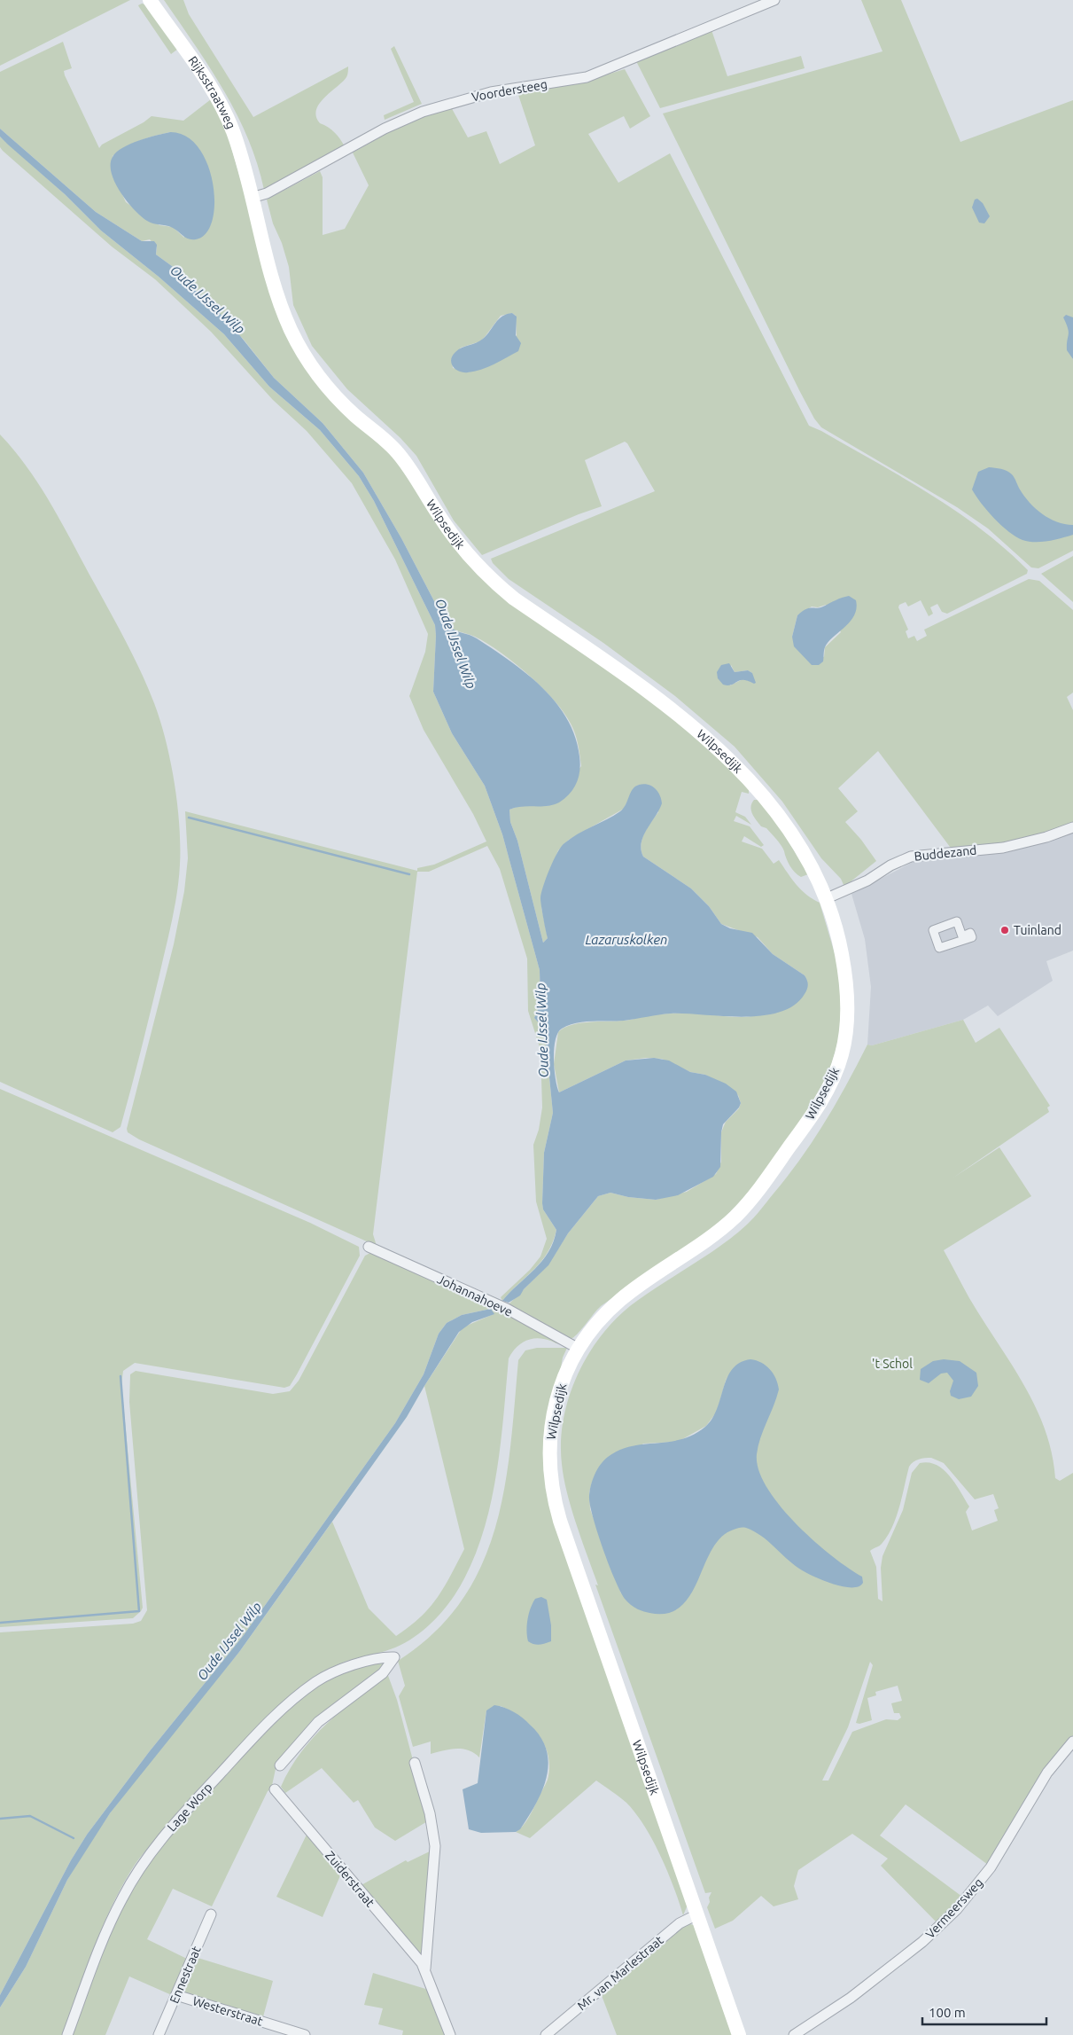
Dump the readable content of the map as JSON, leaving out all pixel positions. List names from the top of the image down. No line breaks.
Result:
{"streets":{"main road":["Rijksstraatweg","Wilpsedijk"],"street":["Voordersteeg","Buddezand","Johannahoeve","Lage Worp","Zuiderstraat","Vermeersweg","Mr. van Marlestraat","Ennestraat","Westerstraat"]},"crossings":[["Voordersteeg","Rijksstraatweg"],["Voordersteeg","Wilpsedijk"],["Rijksstraatweg","Wilpsedijk"],["Wilpsedijk","Buddezand"],["Wilpsedijk","Johannahoeve"],["Wilpsedijk","Mr. van Marlestraat"],["Ennestraat","Westerstraat"]],"water":["Oude IJssel Wilp","Lazaruskolken"],"parks":["'t Schol"],"places":["Tuinland"],"scale_bar":"100 m"}
